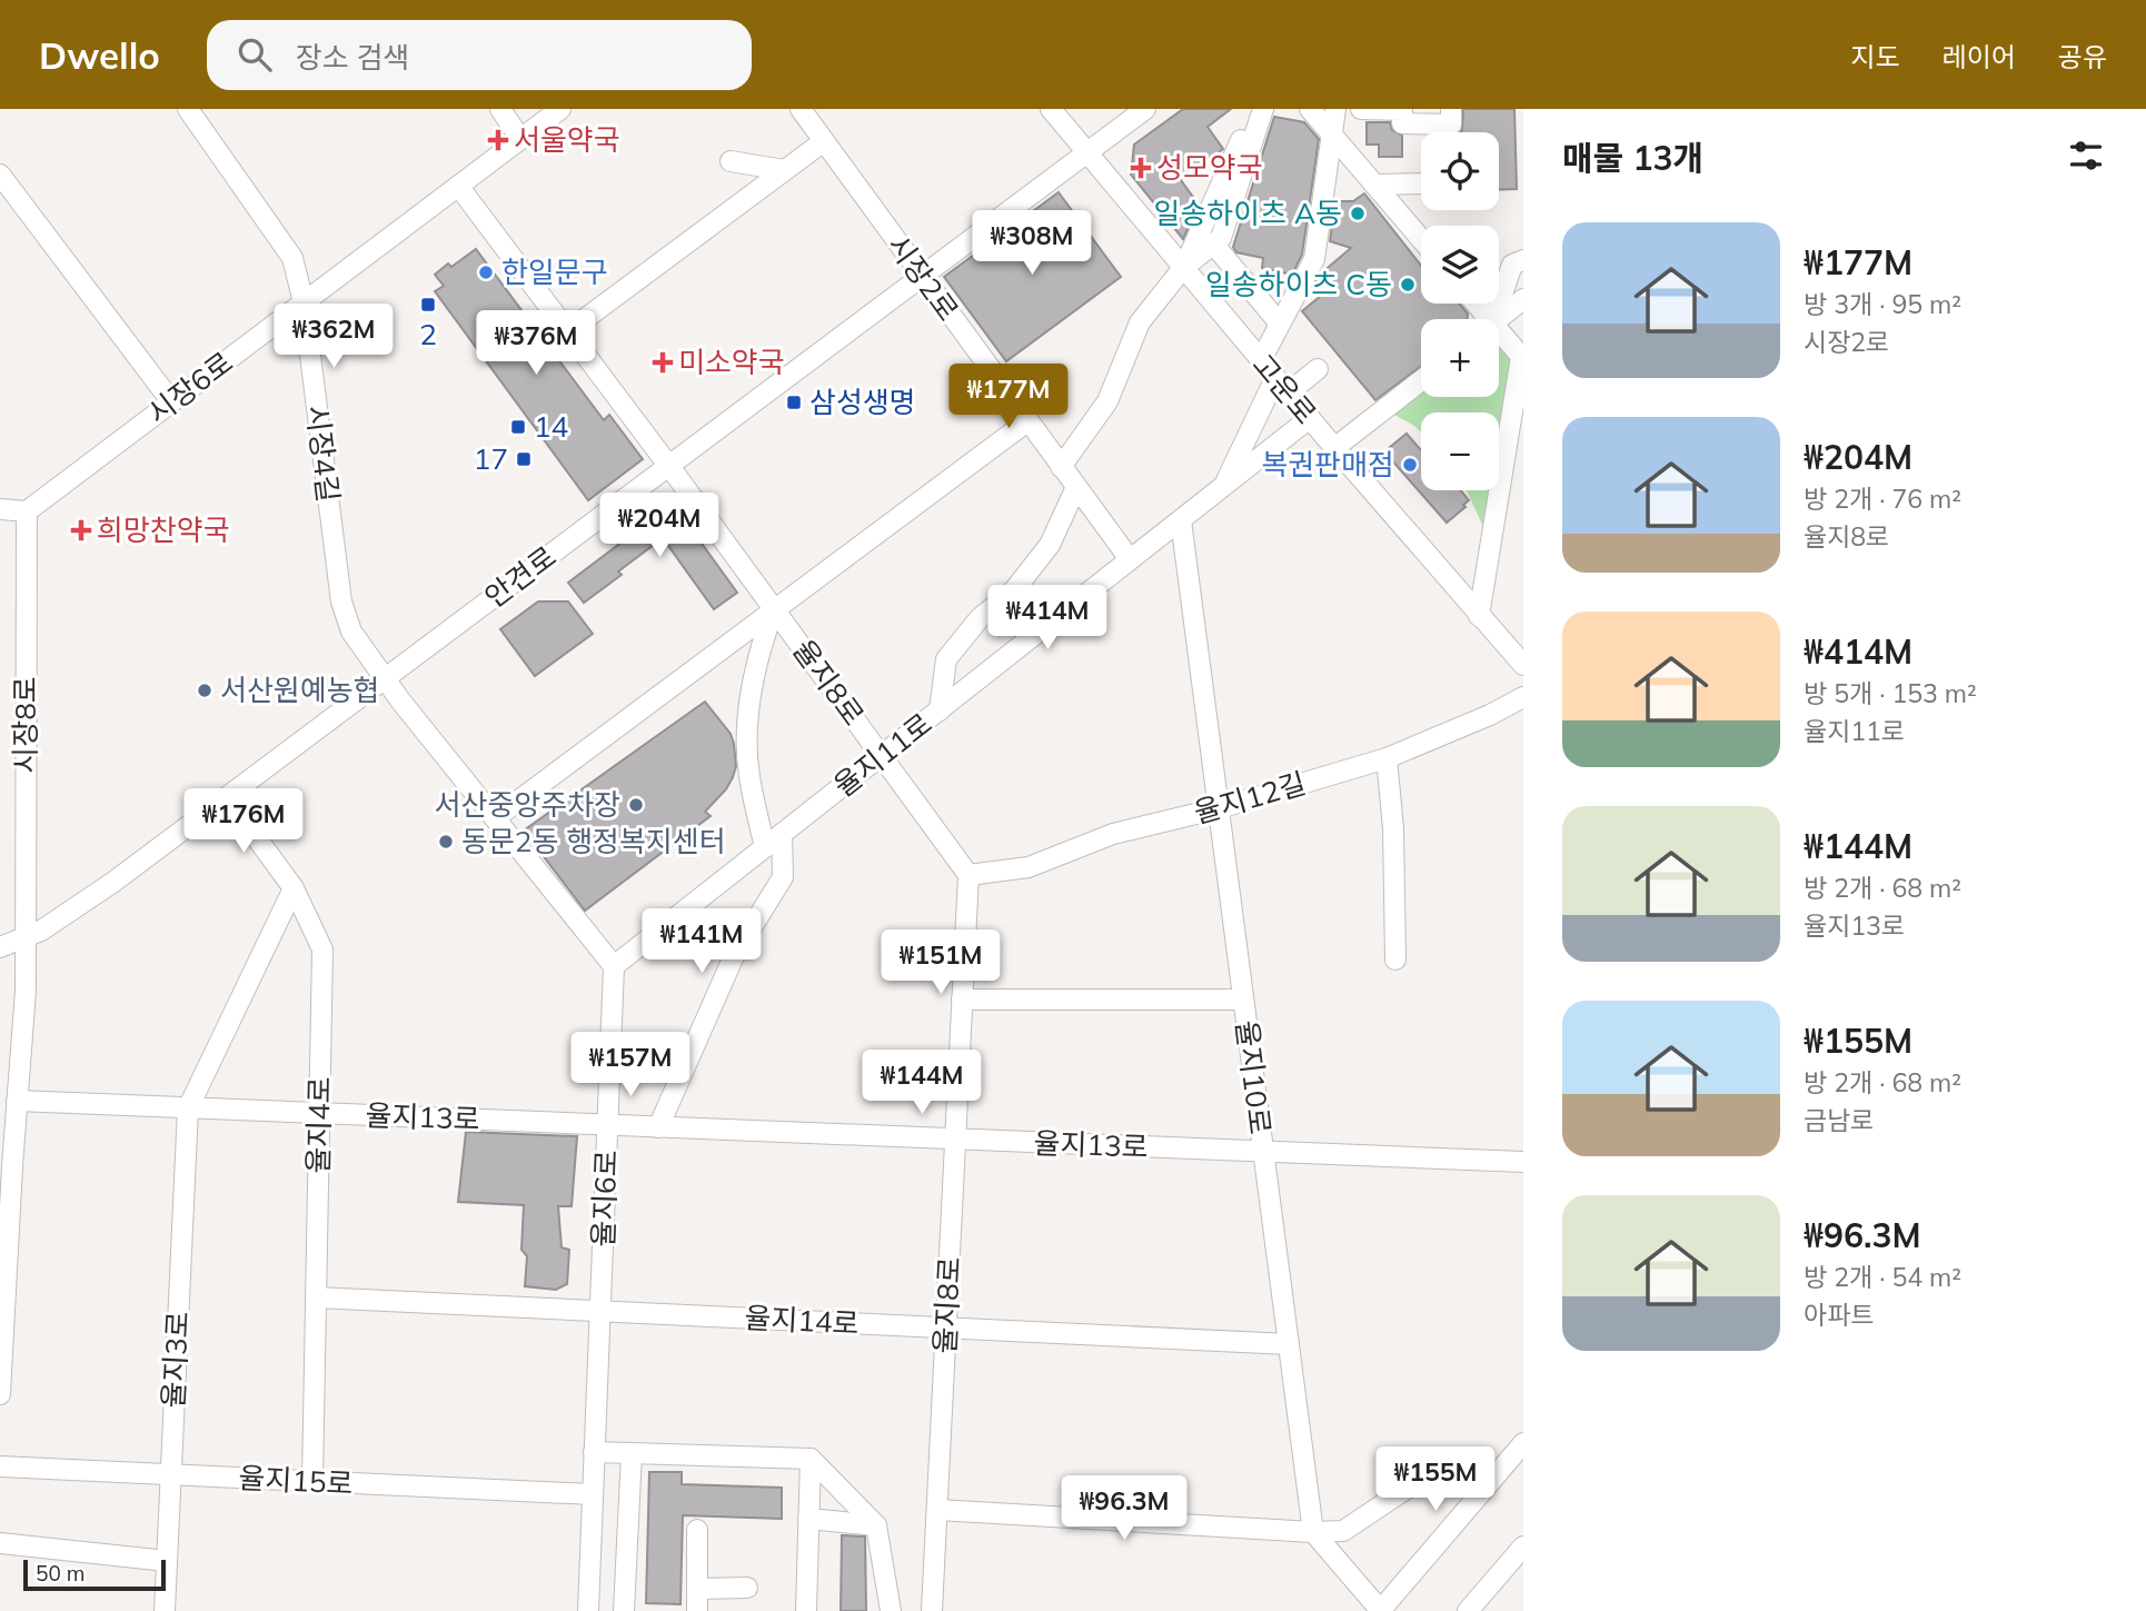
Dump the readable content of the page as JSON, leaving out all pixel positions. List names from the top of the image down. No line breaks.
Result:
{"streets":{"street":["시장2로","시장6로","고운로","시장4길","안견로","율지8로","시장8로","율지11로","율지12길","율지10로","율지13로","율지4로","율지6로","율지14로","율지3로","율지15로"]},"crossings":[["시장2로","안견로"],["시장2로","율지11로"],["시장6로","시장4길"],["시장6로","율지8로"],["시장6로","시장8로"],["고운로","안견로"],["시장4길","안견로"],["안견로","율지8로"],["안견로","시장8로"],["안견로","율지4로"],["율지8로","율지11로"],["율지8로","율지12길"],["율지8로","율지13로"],["율지8로","율지14로"],["시장8로","율지13로"],["율지11로","율지6로"],["율지12길","율지10로"],["율지10로","율지13로"],["율지10로","율지14로"],["율지13로","율지4로"],["율지13로","율지6로"],["율지13로","율지3로"],["율지4로","율지14로"],["율지4로","율지15로"],["율지6로","율지14로"],["율지6로","율지15로"],["율지3로","율지15로"]],"places":{"health":["서울약국","성모약국","미소약국","희망찬약국"],"other":["일송하이츠 A동","한일문구","일송하이츠 C동","복권판매점","서산원예농협","서산중앙주차장","동문2동 행정복지센터"],"transit":["2","삼성생명","14","17"]},"scale_bar":"50 m","page":{"header":"Dwello","search":"장소 검색","nav":["지도","레이어","공유"],"heading":"매물 13개","map_buttons":["+","−"],"list":[{"name":"₩177M","note":"방 3개 · 95 m² · 시장2로"},{"name":"₩204M","note":"방 2개 · 76 m² · 율지8로"},{"name":"₩414M","note":"방 5개 · 153 m² · 율지11로"},{"name":"₩144M","note":"방 2개 · 68 m² · 율지13로"},{"name":"₩155M","note":"방 2개 · 68 m² · 금남로"},{"name":"₩96.3M","note":"방 2개 · 54 m² · 아파트"}],"price":["₩308M","₩362M","₩376M","₩177M","₩204M","₩414M","₩176M","₩141M","₩151M","₩157M","₩144M","₩155M","₩96.3M"],"scale":"50 m"}}
